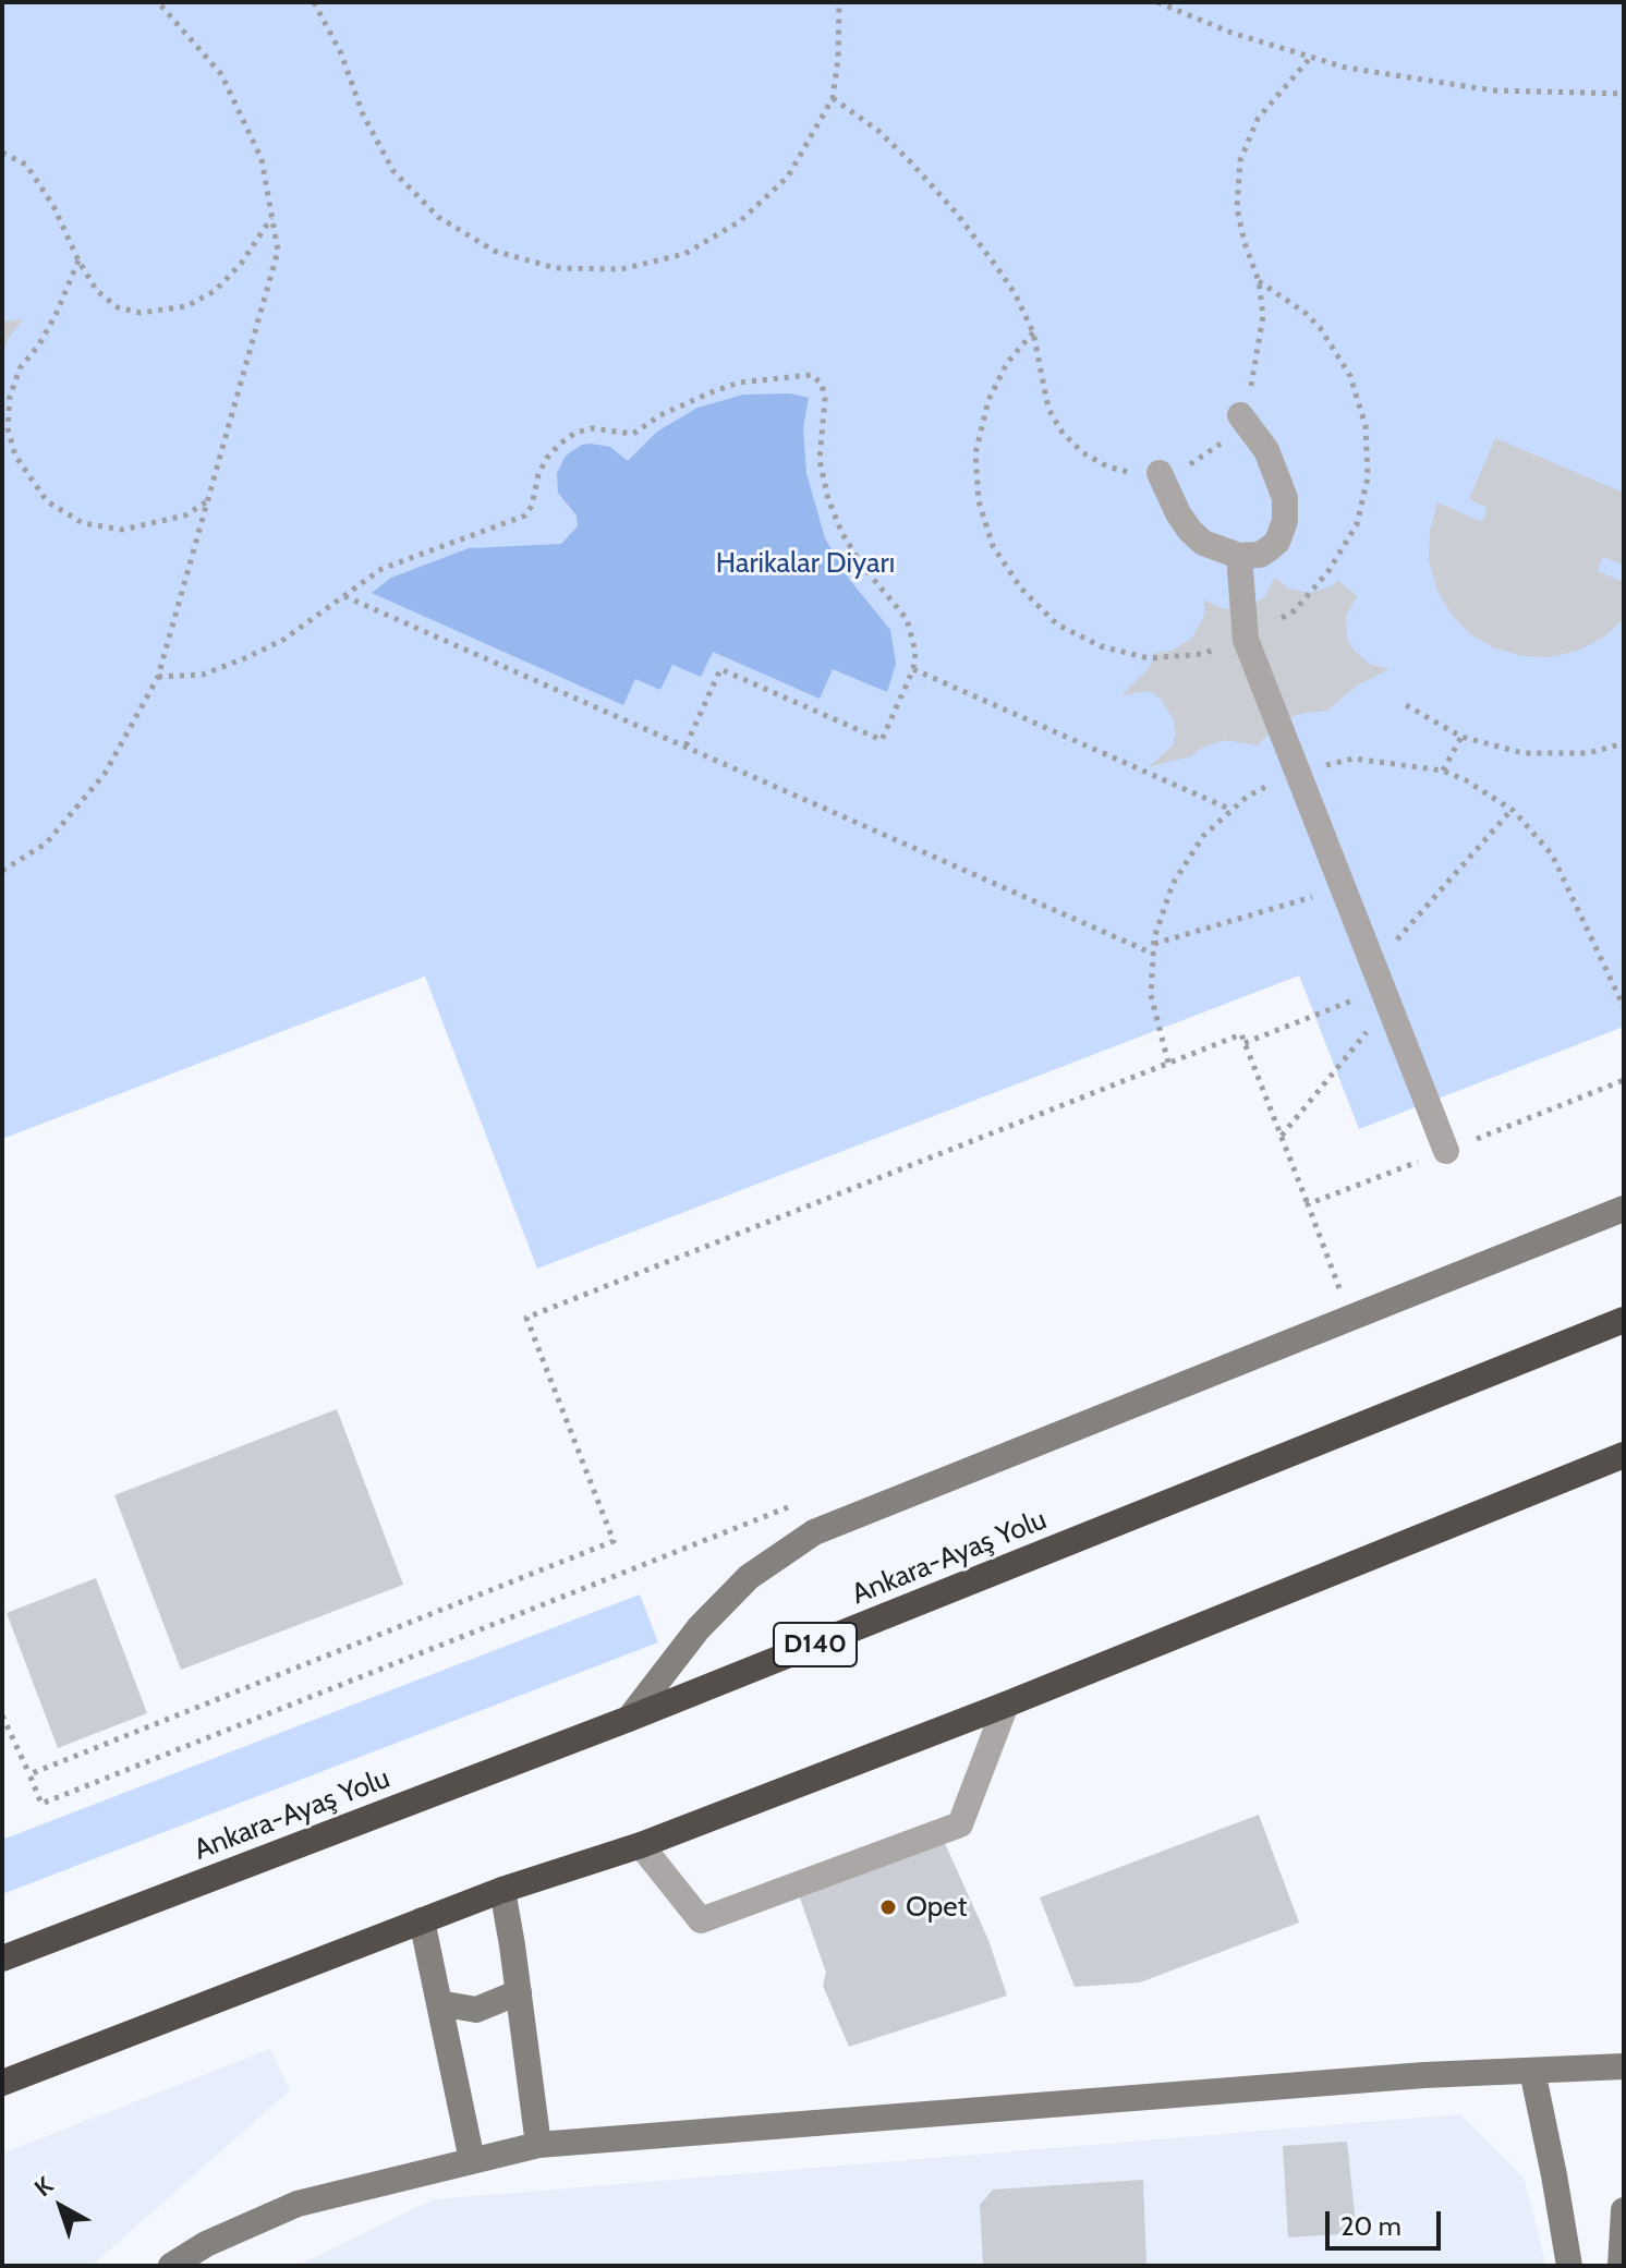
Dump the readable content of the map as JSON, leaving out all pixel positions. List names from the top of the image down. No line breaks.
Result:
{"streets":{"highway":["Ankara-Ayaş Yolu","D140"]},"parks":["Harikalar Diyarı"],"places":["Opet"],"scale_bar":"20 m","north":"top left"}
